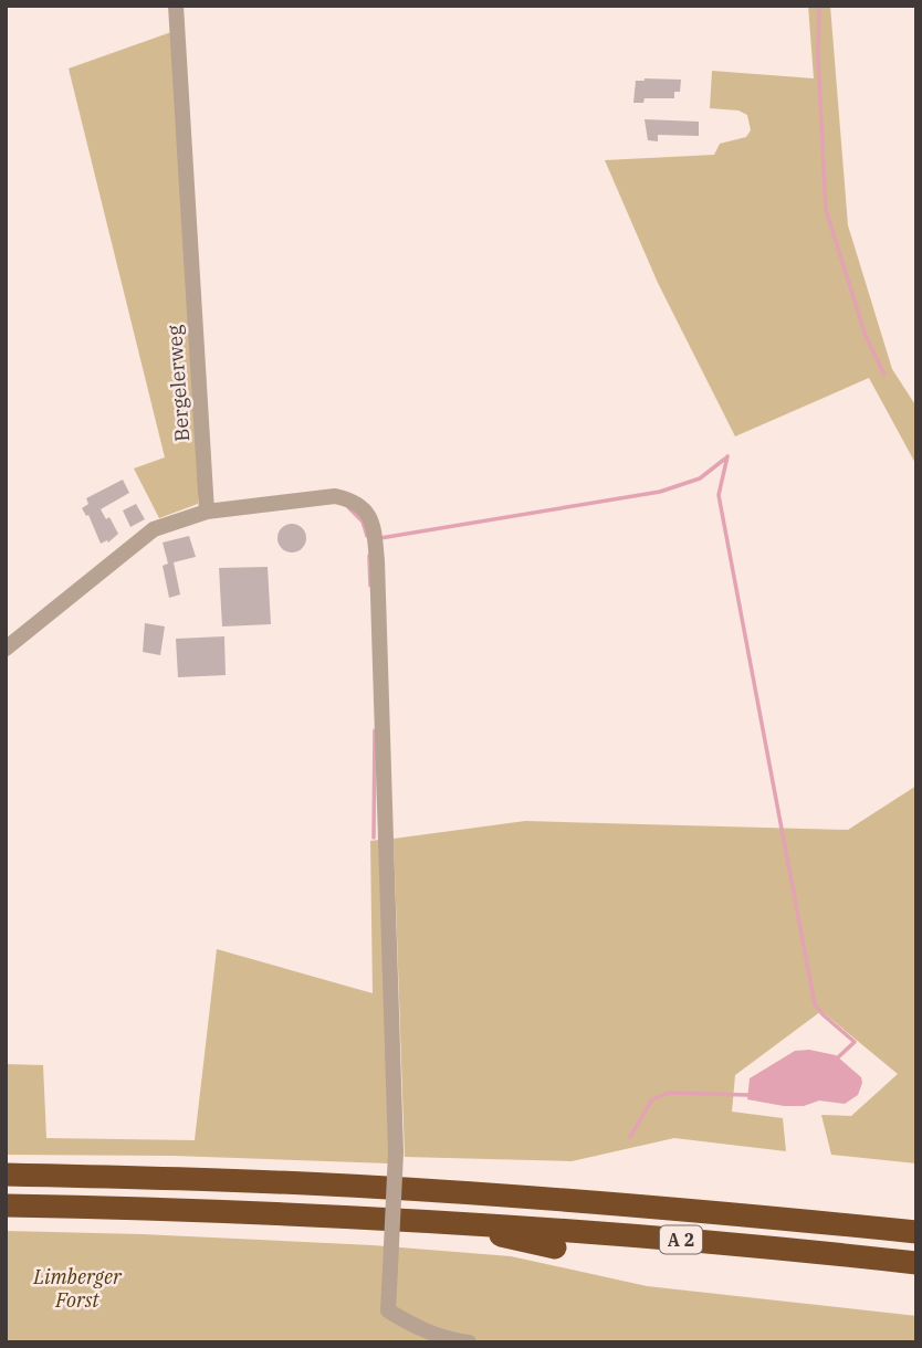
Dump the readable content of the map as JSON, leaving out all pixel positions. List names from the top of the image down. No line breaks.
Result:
{"streets":{"highway":["A 2"],"street":["Bergelerweg"]},"parks":["Limberger Forst"]}
